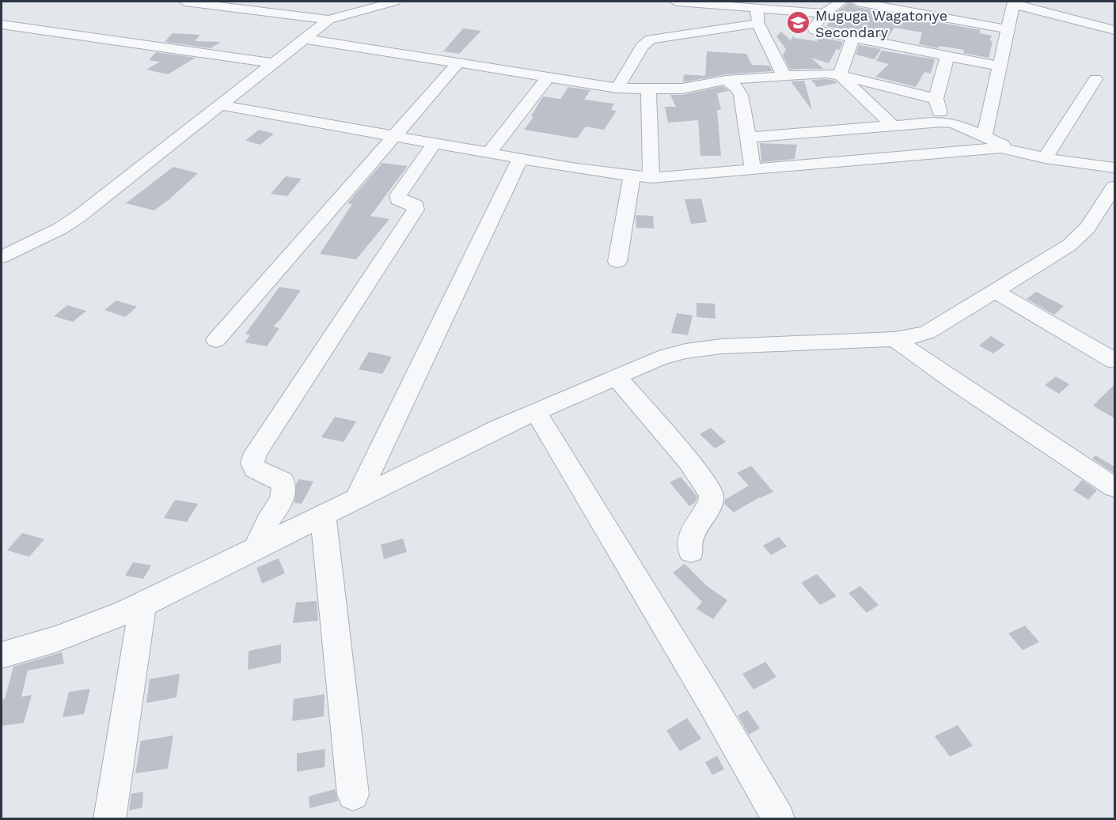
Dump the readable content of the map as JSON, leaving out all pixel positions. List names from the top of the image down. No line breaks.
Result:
{"places":{"school or university":["Muguga Wagatonye Secondary"]}}
